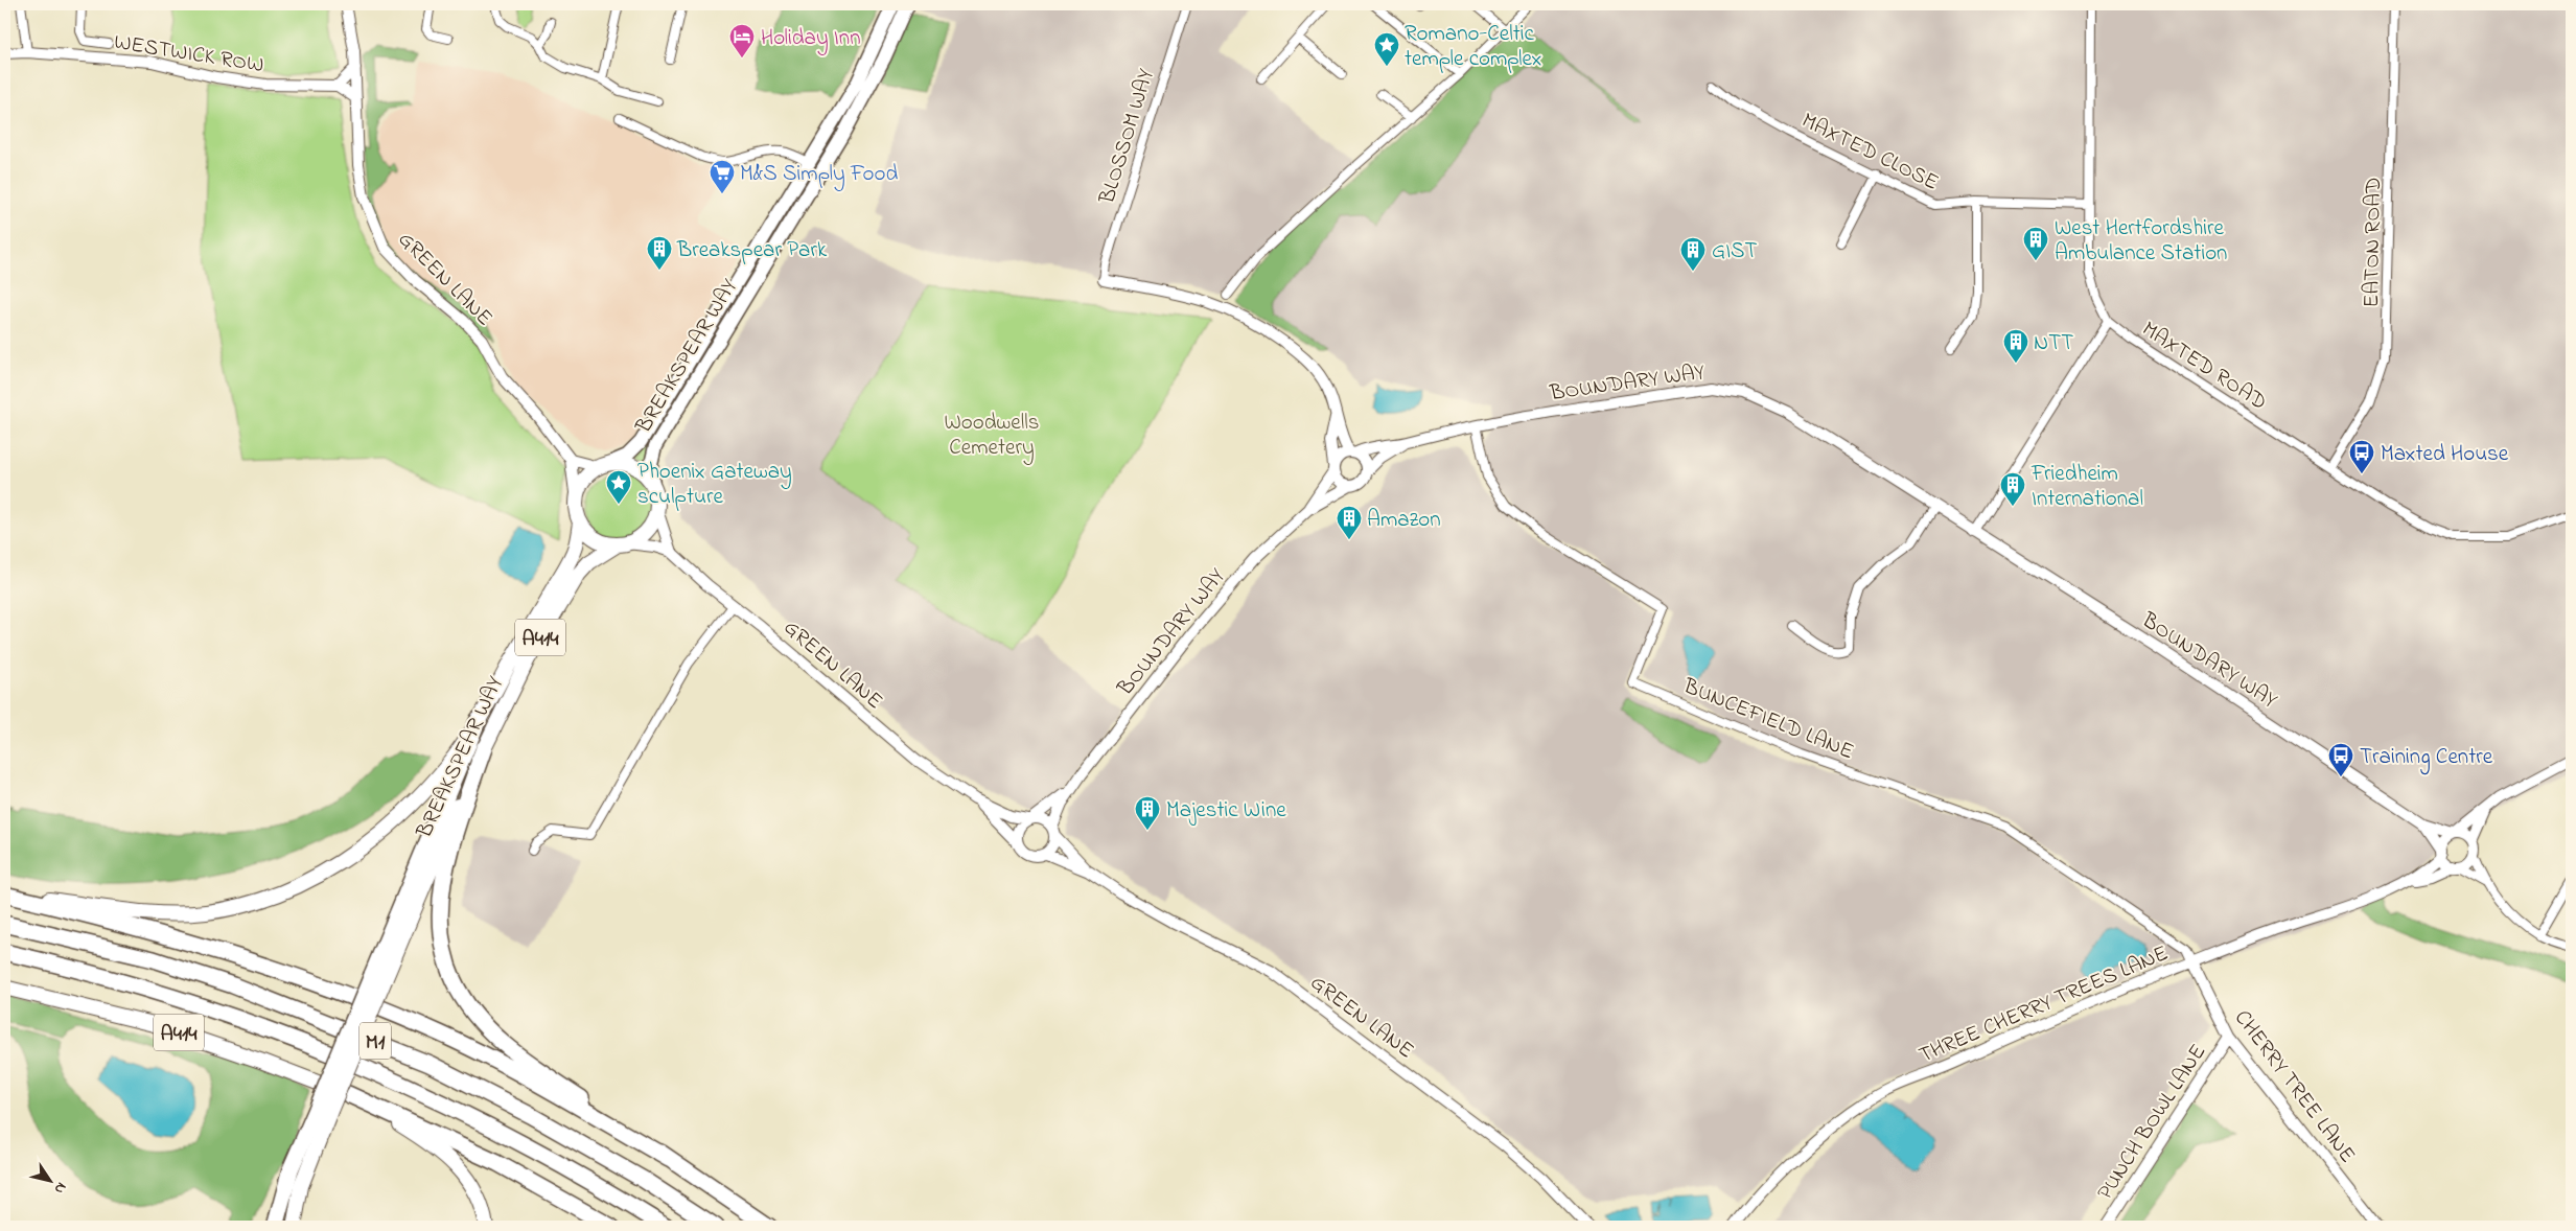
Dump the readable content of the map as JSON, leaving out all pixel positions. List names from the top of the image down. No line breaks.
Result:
{"streets":{"highway":["BREAKSPEAR WAY","A414","M1"],"street":["WESTWICK ROW","BLOSSOM WAY","MAXTED CLOSE","EATON ROAD","GREEN LANE","MAXTED ROAD","BOUNDARY WAY","BUNCEFIELD LANE","THREE CHERRY TREES LANE","CHERRY TREE LANE","PUNCH BOWL LANE"]},"crossings":[["MAXTED CLOSE","MAXTED ROAD"],["EATON ROAD","MAXTED ROAD"],["GREEN LANE","BREAKSPEAR WAY"],["GREEN LANE","BOUNDARY WAY"],["BREAKSPEAR WAY","A414"],["BREAKSPEAR WAY","M1"],["BOUNDARY WAY","BUNCEFIELD LANE"],["BOUNDARY WAY","THREE CHERRY TREES LANE"],["A414","M1"],["BUNCEFIELD LANE","THREE CHERRY TREES LANE"],["BUNCEFIELD LANE","CHERRY TREE LANE"],["THREE CHERRY TREES LANE","CHERRY TREE LANE"],["CHERRY TREE LANE","PUNCH BOWL LANE"]],"parks":["Woodwells Cemetery"],"places":{"hotel":["Holiday Inn"],"place":["Romano-Celtic temple complex","Phoenix Gateway sculpture"],"supermarket":["M&S Simply Food"],"building":["West Hertfordshire Ambulance Station","Breakspear Park","GIST","NTT","Friedheim International","Amazon","Majestic Wine"],"bus stop":["Maxted House","Training Centre"]},"north":"bottom right"}
